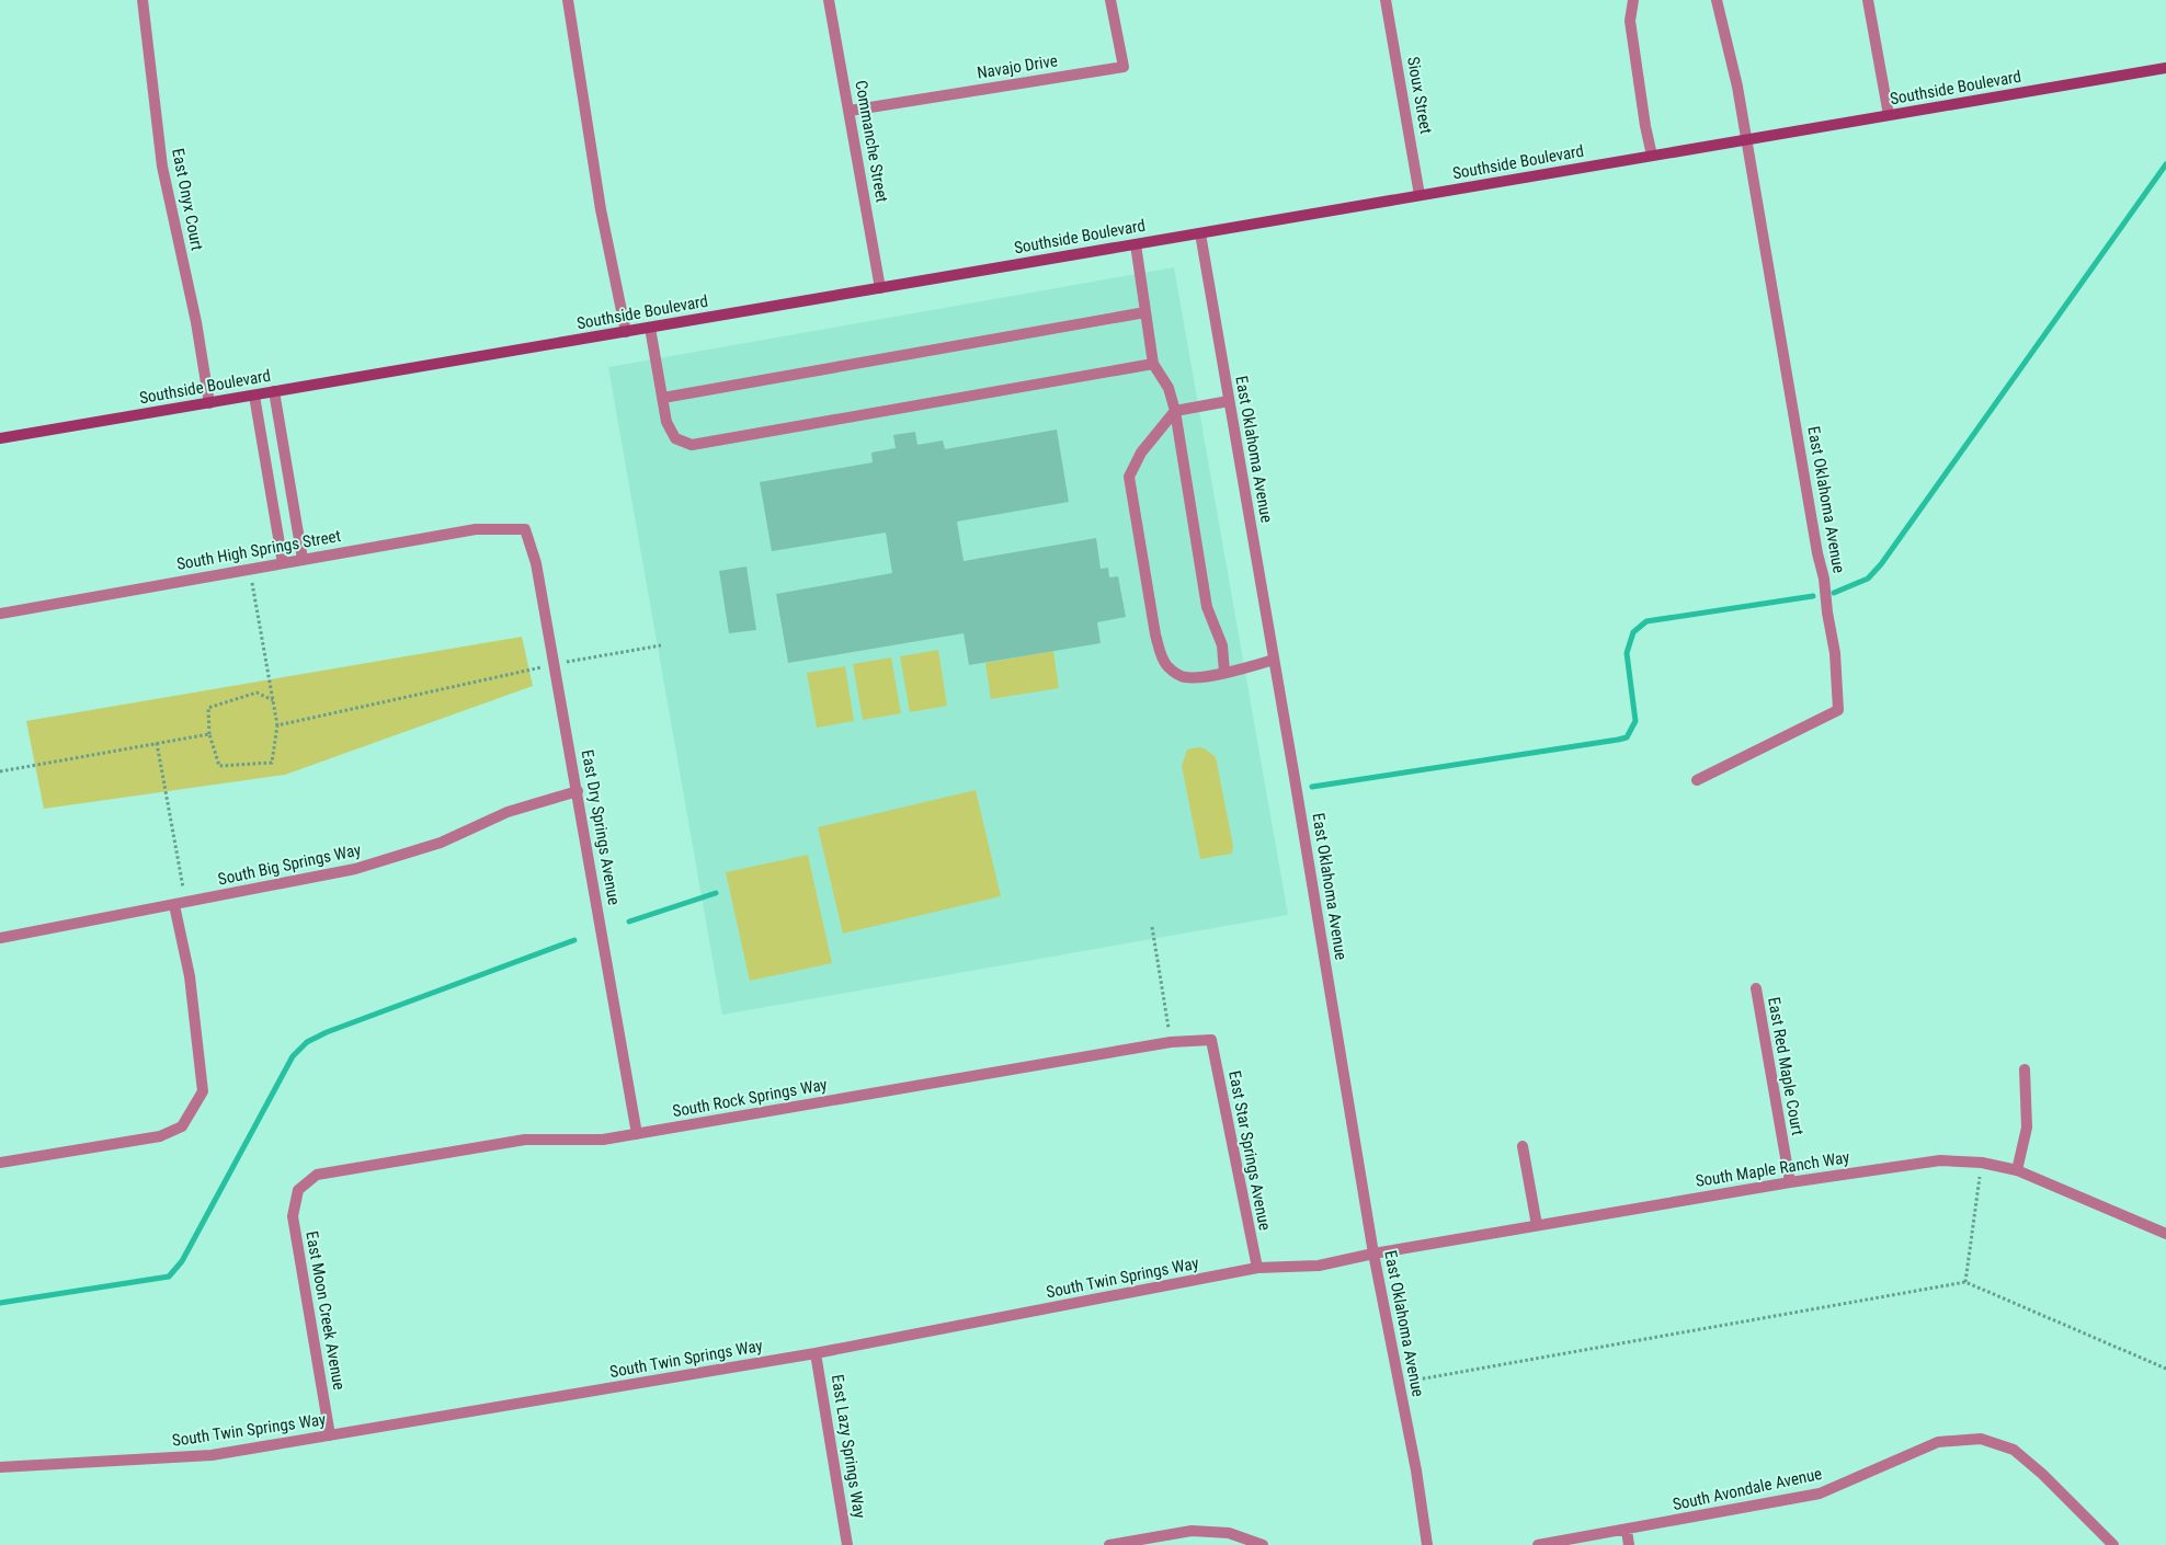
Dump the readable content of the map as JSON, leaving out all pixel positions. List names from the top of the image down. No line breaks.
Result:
{"streets":{"main road":["Southside Boulevard"],"street":["Navajo Drive","Sioux Street","Commanche Street","East Onyx Court","East Oklahoma Avenue","South High Springs Street","East Dry Springs Avenue","South Big Springs Way","East Red Maple Court","South Rock Springs Way","East Star Springs Avenue","South Maple Ranch Way","South Twin Springs Way","East Moon Creek Avenue","East Lazy Springs Way","South Avondale Avenue"]},"crossings":[["Navajo Drive","Commanche Street"],["Southside Boulevard","Sioux Street"],["Southside Boulevard","Commanche Street"],["Southside Boulevard","East Onyx Court"],["Southside Boulevard","East Oklahoma Avenue"],["East Oklahoma Avenue","South Maple Ranch Way"],["East Oklahoma Avenue","South Twin Springs Way"],["South High Springs Street","East Dry Springs Avenue"],["East Dry Springs Avenue","South Big Springs Way"],["East Dry Springs Avenue","South Rock Springs Way"],["East Red Maple Court","South Maple Ranch Way"],["South Rock Springs Way","East Star Springs Avenue"],["South Rock Springs Way","East Moon Creek Avenue"],["East Star Springs Avenue","South Twin Springs Way"],["South Maple Ranch Way","South Twin Springs Way"],["South Twin Springs Way","East Moon Creek Avenue"],["South Twin Springs Way","East Lazy Springs Way"]]}
